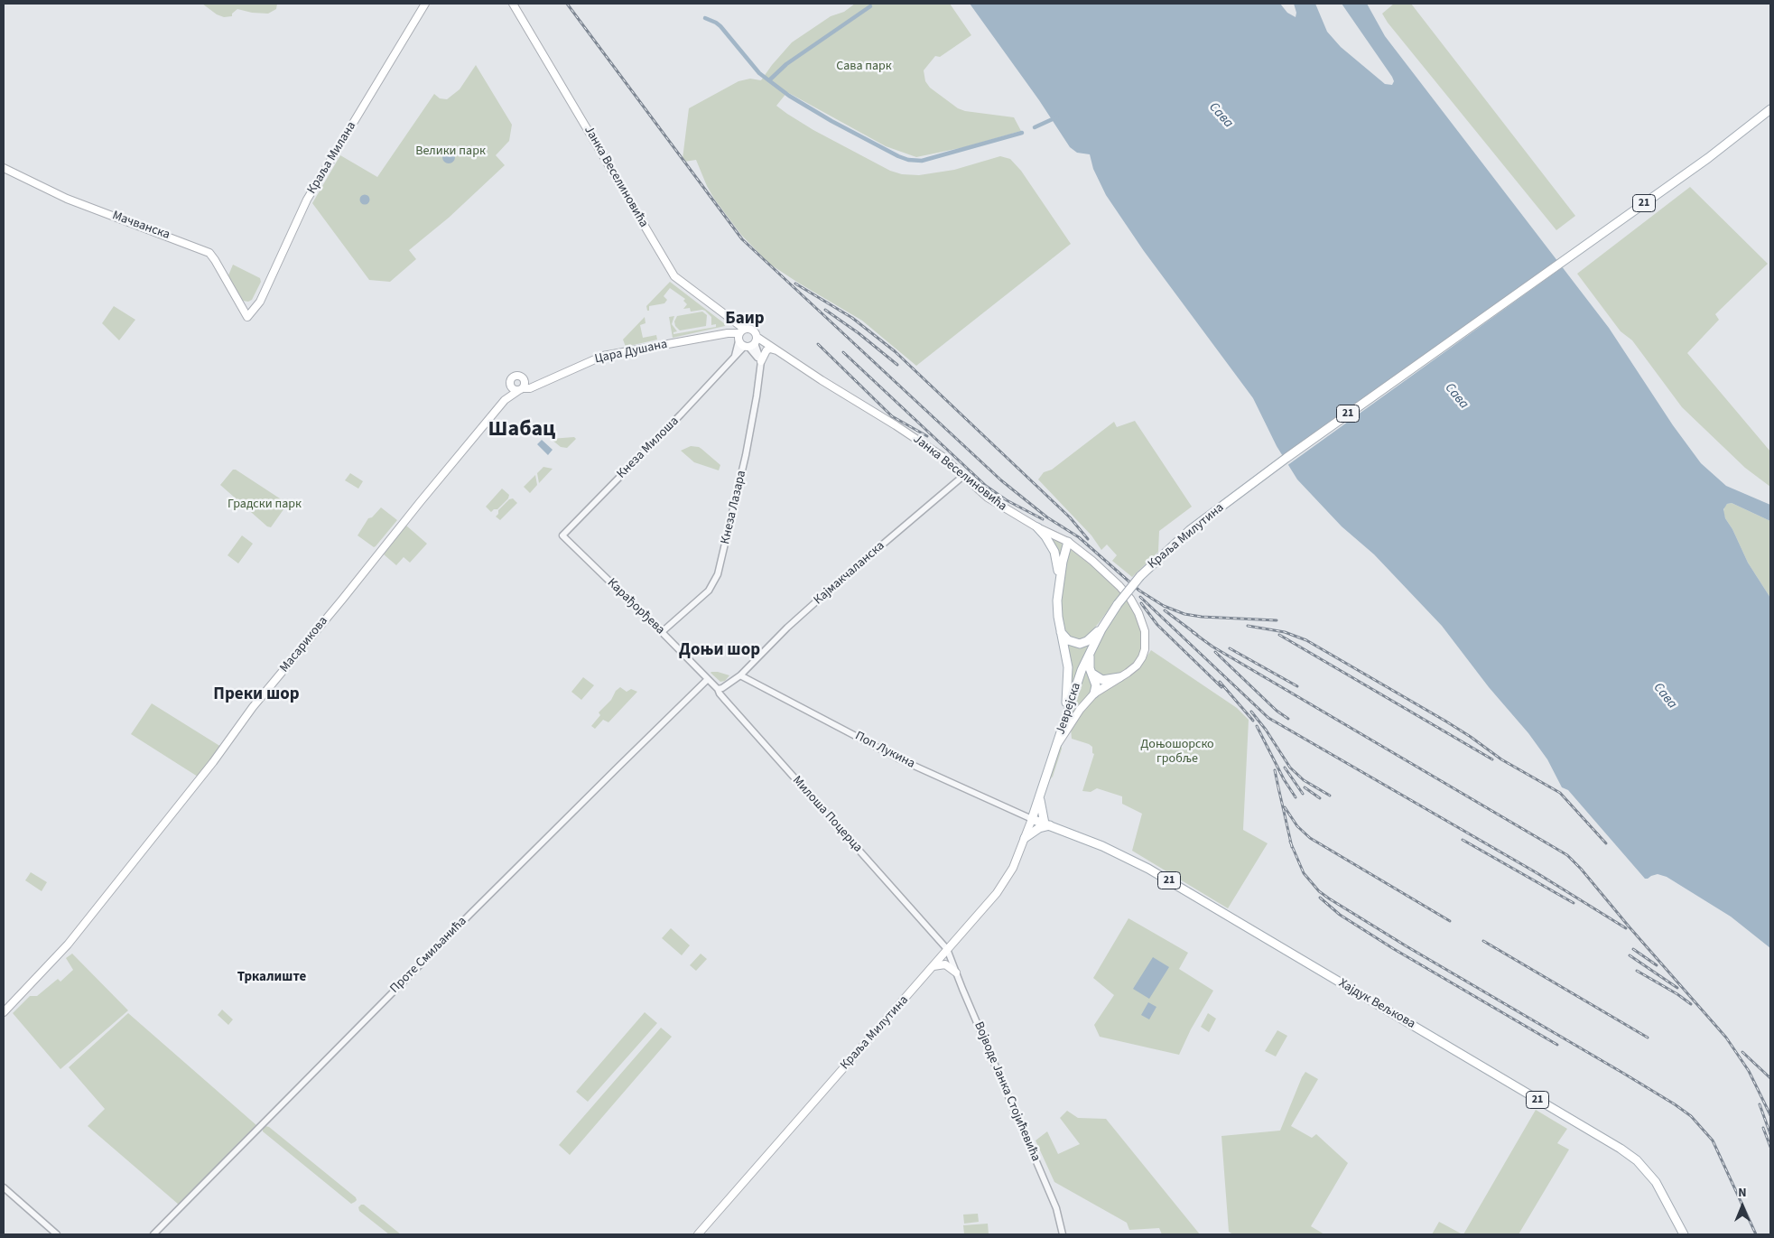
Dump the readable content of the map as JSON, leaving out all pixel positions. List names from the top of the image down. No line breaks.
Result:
{"streets":{"main road":["Краља Милана","Јанка Веселиновића","21","Мачванска","Цара Душана","Краља Милутина","Масарикова","Јеврејска","Хајдук Вељкова"],"street":["Кнеза Милоша","Кнеза Лазара","Кајмакчаланска","Карађорђева","Поп Лукина","Милоша Поцерца","Проте Смиљанића","Војводе Јанка Стојићевића"]},"crossings":[["Краља Милана","Мачванска"],["Јанка Веселиновића","Цара Душана"],["Јанка Веселиновића","Кнеза Милоша"],["Јанка Веселиновића","Кајмакчаланска"],["Јанка Веселиновића","Јеврејска"],["Цара Душана","Кнеза Милоша"],["Кнеза Милоша","Карађорђева"],["Кнеза Лазара","Карађорђева"],["Краља Милутина","Јеврејска"],["Краља Милутина","Поп Лукина"],["Краља Милутина","Милоша Поцерца"],["Краља Милутина","Хајдук Вељкова"],["Краља Милутина","Војводе Јанка Стојићевића"],["Кајмакчаланска","Поп Лукина"],["Кајмакчаланска","Милоша Поцерца"],["Карађорђева","Милоша Поцерца"],["Карађорђева","Проте Смиљанића"],["Јеврејска","Поп Лукина"],["Јеврејска","Хајдук Вељкова"],["Поп Лукина","Хајдук Вељкова"],["Милоша Поцерца","Проте Смиљанића"],["Милоша Поцерца","Војводе Јанка Стојићевића"]],"districts":["Баир","Шабац","Доњи шор","Преки шор","Тркалиште"],"water":["Сава"],"parks":["Сава парк","Велики парк","Градски парк","Доњошорско гробље"],"north":"top"}
